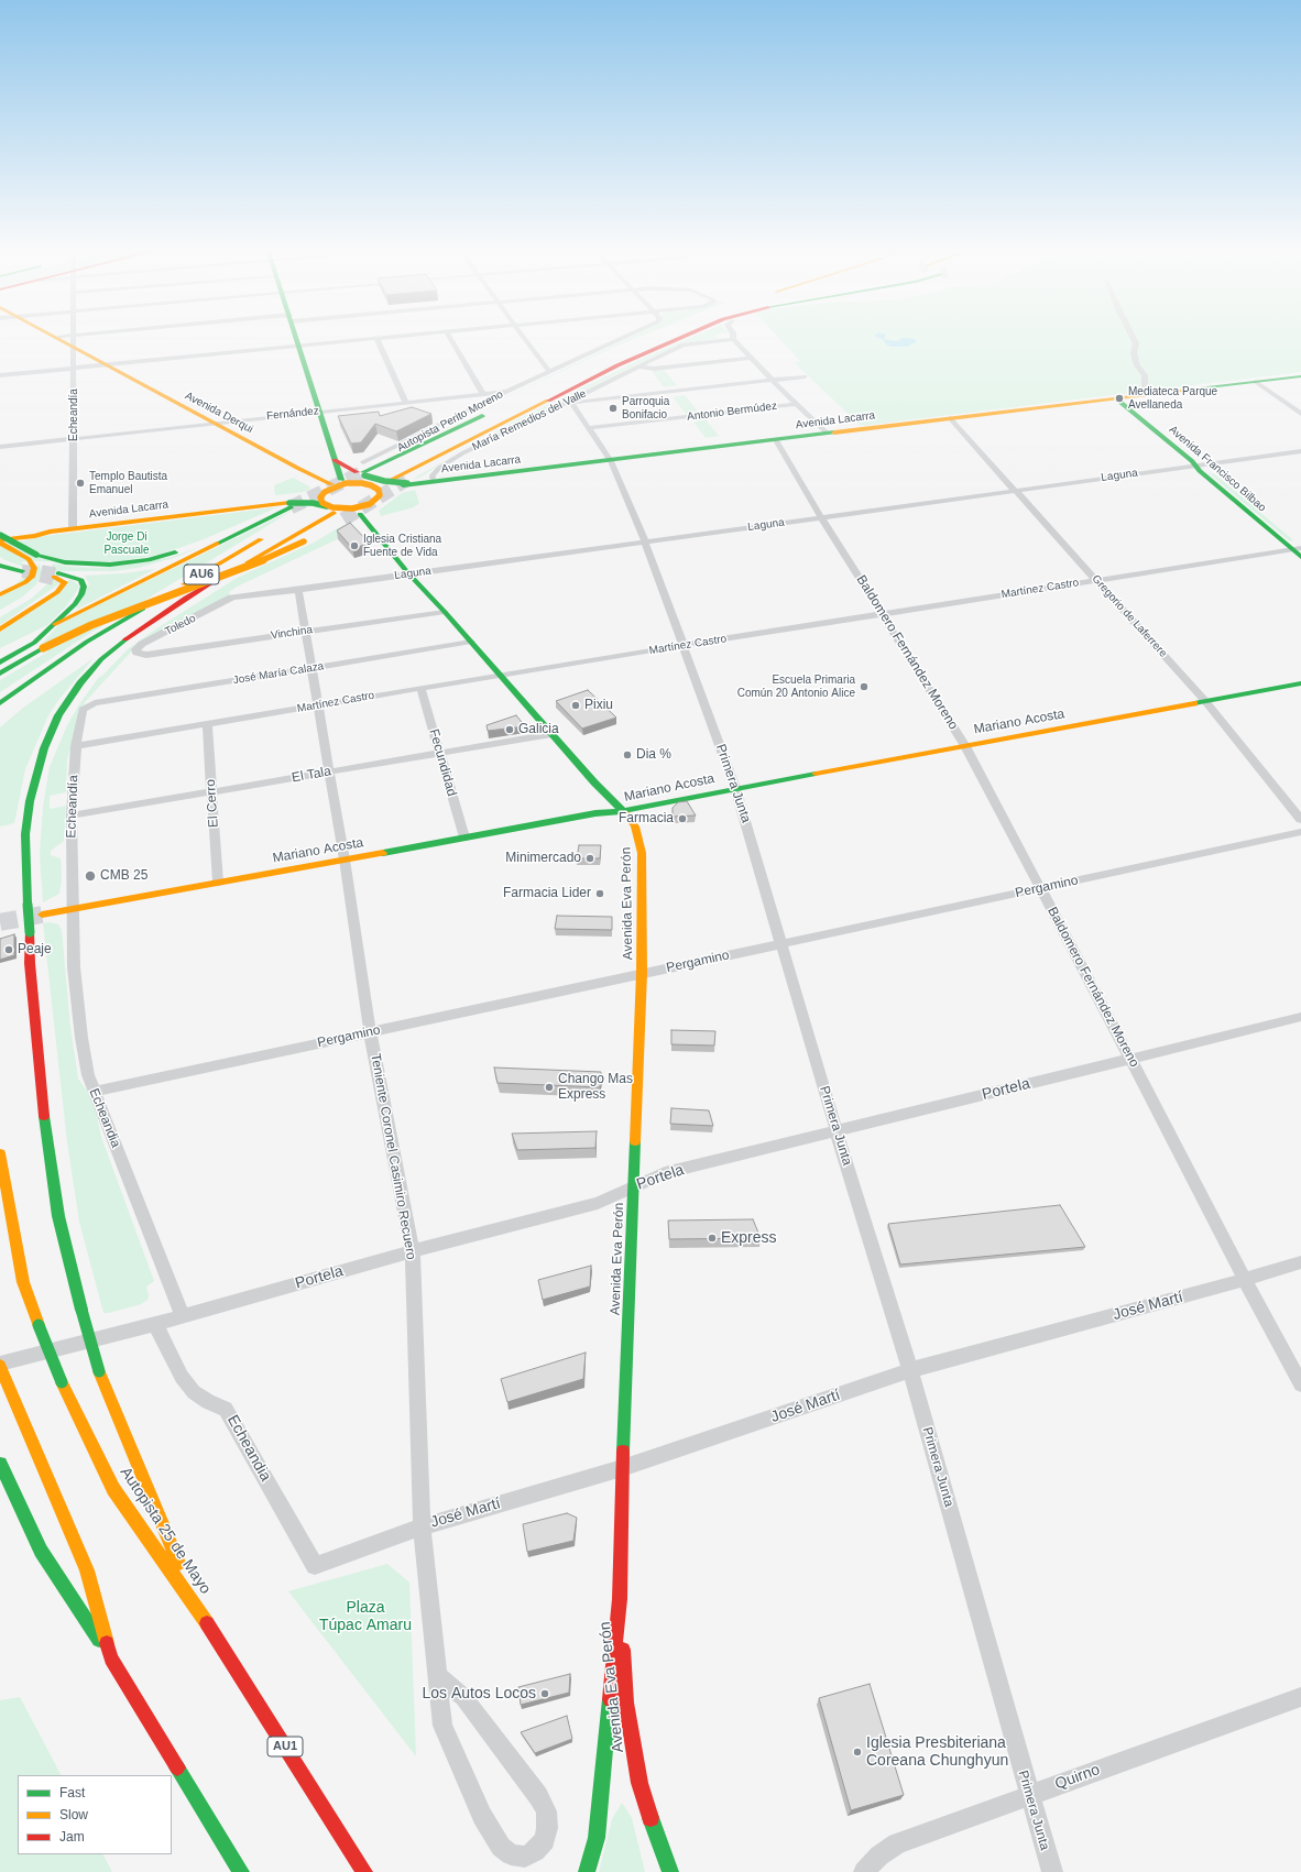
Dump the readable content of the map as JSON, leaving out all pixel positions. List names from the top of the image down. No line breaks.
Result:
{"streets":{"main road":["Avenida Derqui","Avenida Lacarra","Autopista Perito Moreno","Avenida Francisco Bilbao","AU6","Mariano Acosta","Avenida Eva Perón","Autopista 25 de Mayo","AU1"],"street":["Antonio Bermúdez","Fernández","Echeandía","María Remedios del Valle","Laguna","Martínez Castro","Gregorio de Laferrere","Toledo","Vinchina","Baldomero Fernández Moreno","José María Calaza","Fecundidad","El Tala","Primera Junta","El Cerro","Pergamino","Portela","Echeandia","Teniente Coronel Casimiro Recuero","José Martí","Quirno"]},"crossings":[["Antonio Bermúdez","Primera Junta"],["Avenida Derqui","Fernández"],["Avenida Derqui","Echeandía"],["Avenida Derqui","Avenida Lacarra"],["Avenida Derqui","Avenida Eva Perón"],["Fernández","Echeandía"],["Fernández","Avenida Eva Perón"],["Echeandía","Avenida Lacarra"],["Echeandía","Martínez Castro"],["Echeandía","José María Calaza"],["Echeandía","Mariano Acosta"],["Echeandía","El Tala"],["Echeandía","Echeandia"],["María Remedios del Valle","Avenida Lacarra"],["María Remedios del Valle","Primera Junta"],["Avenida Lacarra","Avenida Francisco Bilbao"],["Avenida Lacarra","AU6"],["Avenida Lacarra","Gregorio de Laferrere"],["Avenida Lacarra","Baldomero Fernández Moreno"],["Avenida Lacarra","Primera Junta"],["Avenida Lacarra","Avenida Eva Perón"],["Avenida Francisco Bilbao","Laguna"],["Avenida Francisco Bilbao","Martínez Castro"],["Laguna","Gregorio de Laferrere"],["Laguna","Toledo"],["Laguna","Baldomero Fernández Moreno"],["Laguna","Primera Junta"],["Laguna","Avenida Eva Perón"],["Laguna","Teniente Coronel Casimiro Recuero"],["AU6","Autopista 25 de Mayo"],["Martínez Castro","Gregorio de Laferrere"],["Martínez Castro","Baldomero Fernández Moreno"],["Martínez Castro","Fecundidad"],["Martínez Castro","Primera Junta"],["Martínez Castro","El Cerro"],["Martínez Castro","Avenida Eva Perón"],["Martínez Castro","Teniente Coronel Casimiro Recuero"],["Gregorio de Laferrere","Mariano Acosta"],["Toledo","Vinchina"],["Vinchina","Avenida Eva Perón"],["Vinchina","Teniente Coronel Casimiro Recuero"],["Baldomero Fernández Moreno","Mariano Acosta"],["Baldomero Fernández Moreno","Pergamino"],["Baldomero Fernández Moreno","Portela"],["Baldomero Fernández Moreno","José Martí"],["José María Calaza","Avenida Eva Perón"],["José María Calaza","Teniente Coronel Casimiro Recuero"],["Mariano Acosta","Fecundidad"],["Mariano Acosta","Primera Junta"],["Mariano Acosta","El Cerro"],["Mariano Acosta","Avenida Eva Perón"],["Mariano Acosta","Echeandia"],["Mariano Acosta","Teniente Coronel Casimiro Recuero"],["Fecundidad","El Tala"],["El Tala","El Cerro"],["El Tala","Avenida Eva Perón"],["El Tala","Teniente Coronel Casimiro Recuero"],["Primera Junta","Pergamino"],["Primera Junta","Portela"],["Primera Junta","José Martí"],["Primera Junta","Quirno"],["Pergamino","Avenida Eva Perón"],["Pergamino","Echeandia"],["Pergamino","Teniente Coronel Casimiro Recuero"],["Avenida Eva Perón","Portela"],["Avenida Eva Perón","José Martí"],["Portela","Echeandia"],["Portela","Teniente Coronel Casimiro Recuero"],["Echeandia","José Martí"],["Teniente Coronel Casimiro Recuero","José Martí"]],"parks":["Jorge Di Pascuale","Plaza Túpac Amaru"],"places":["Mediateca Parque Avellaneda","Parroquia Bonifacio","Templo Bautista Emanuel","Iglesia Cristiana Fuente de Vida","Escuela Primaria Común 20 Antonio Alice","Pixiu","Galicia","Dia %","Farmacia","Minimercado","CMB 25","Farmacia Lider","Peaje","Chango Mas Express","Express","Los Autos Locos","Iglesia Presbiteriana Coreana Chunghyun"],"legend":["Fast","Slow","Jam"]}
